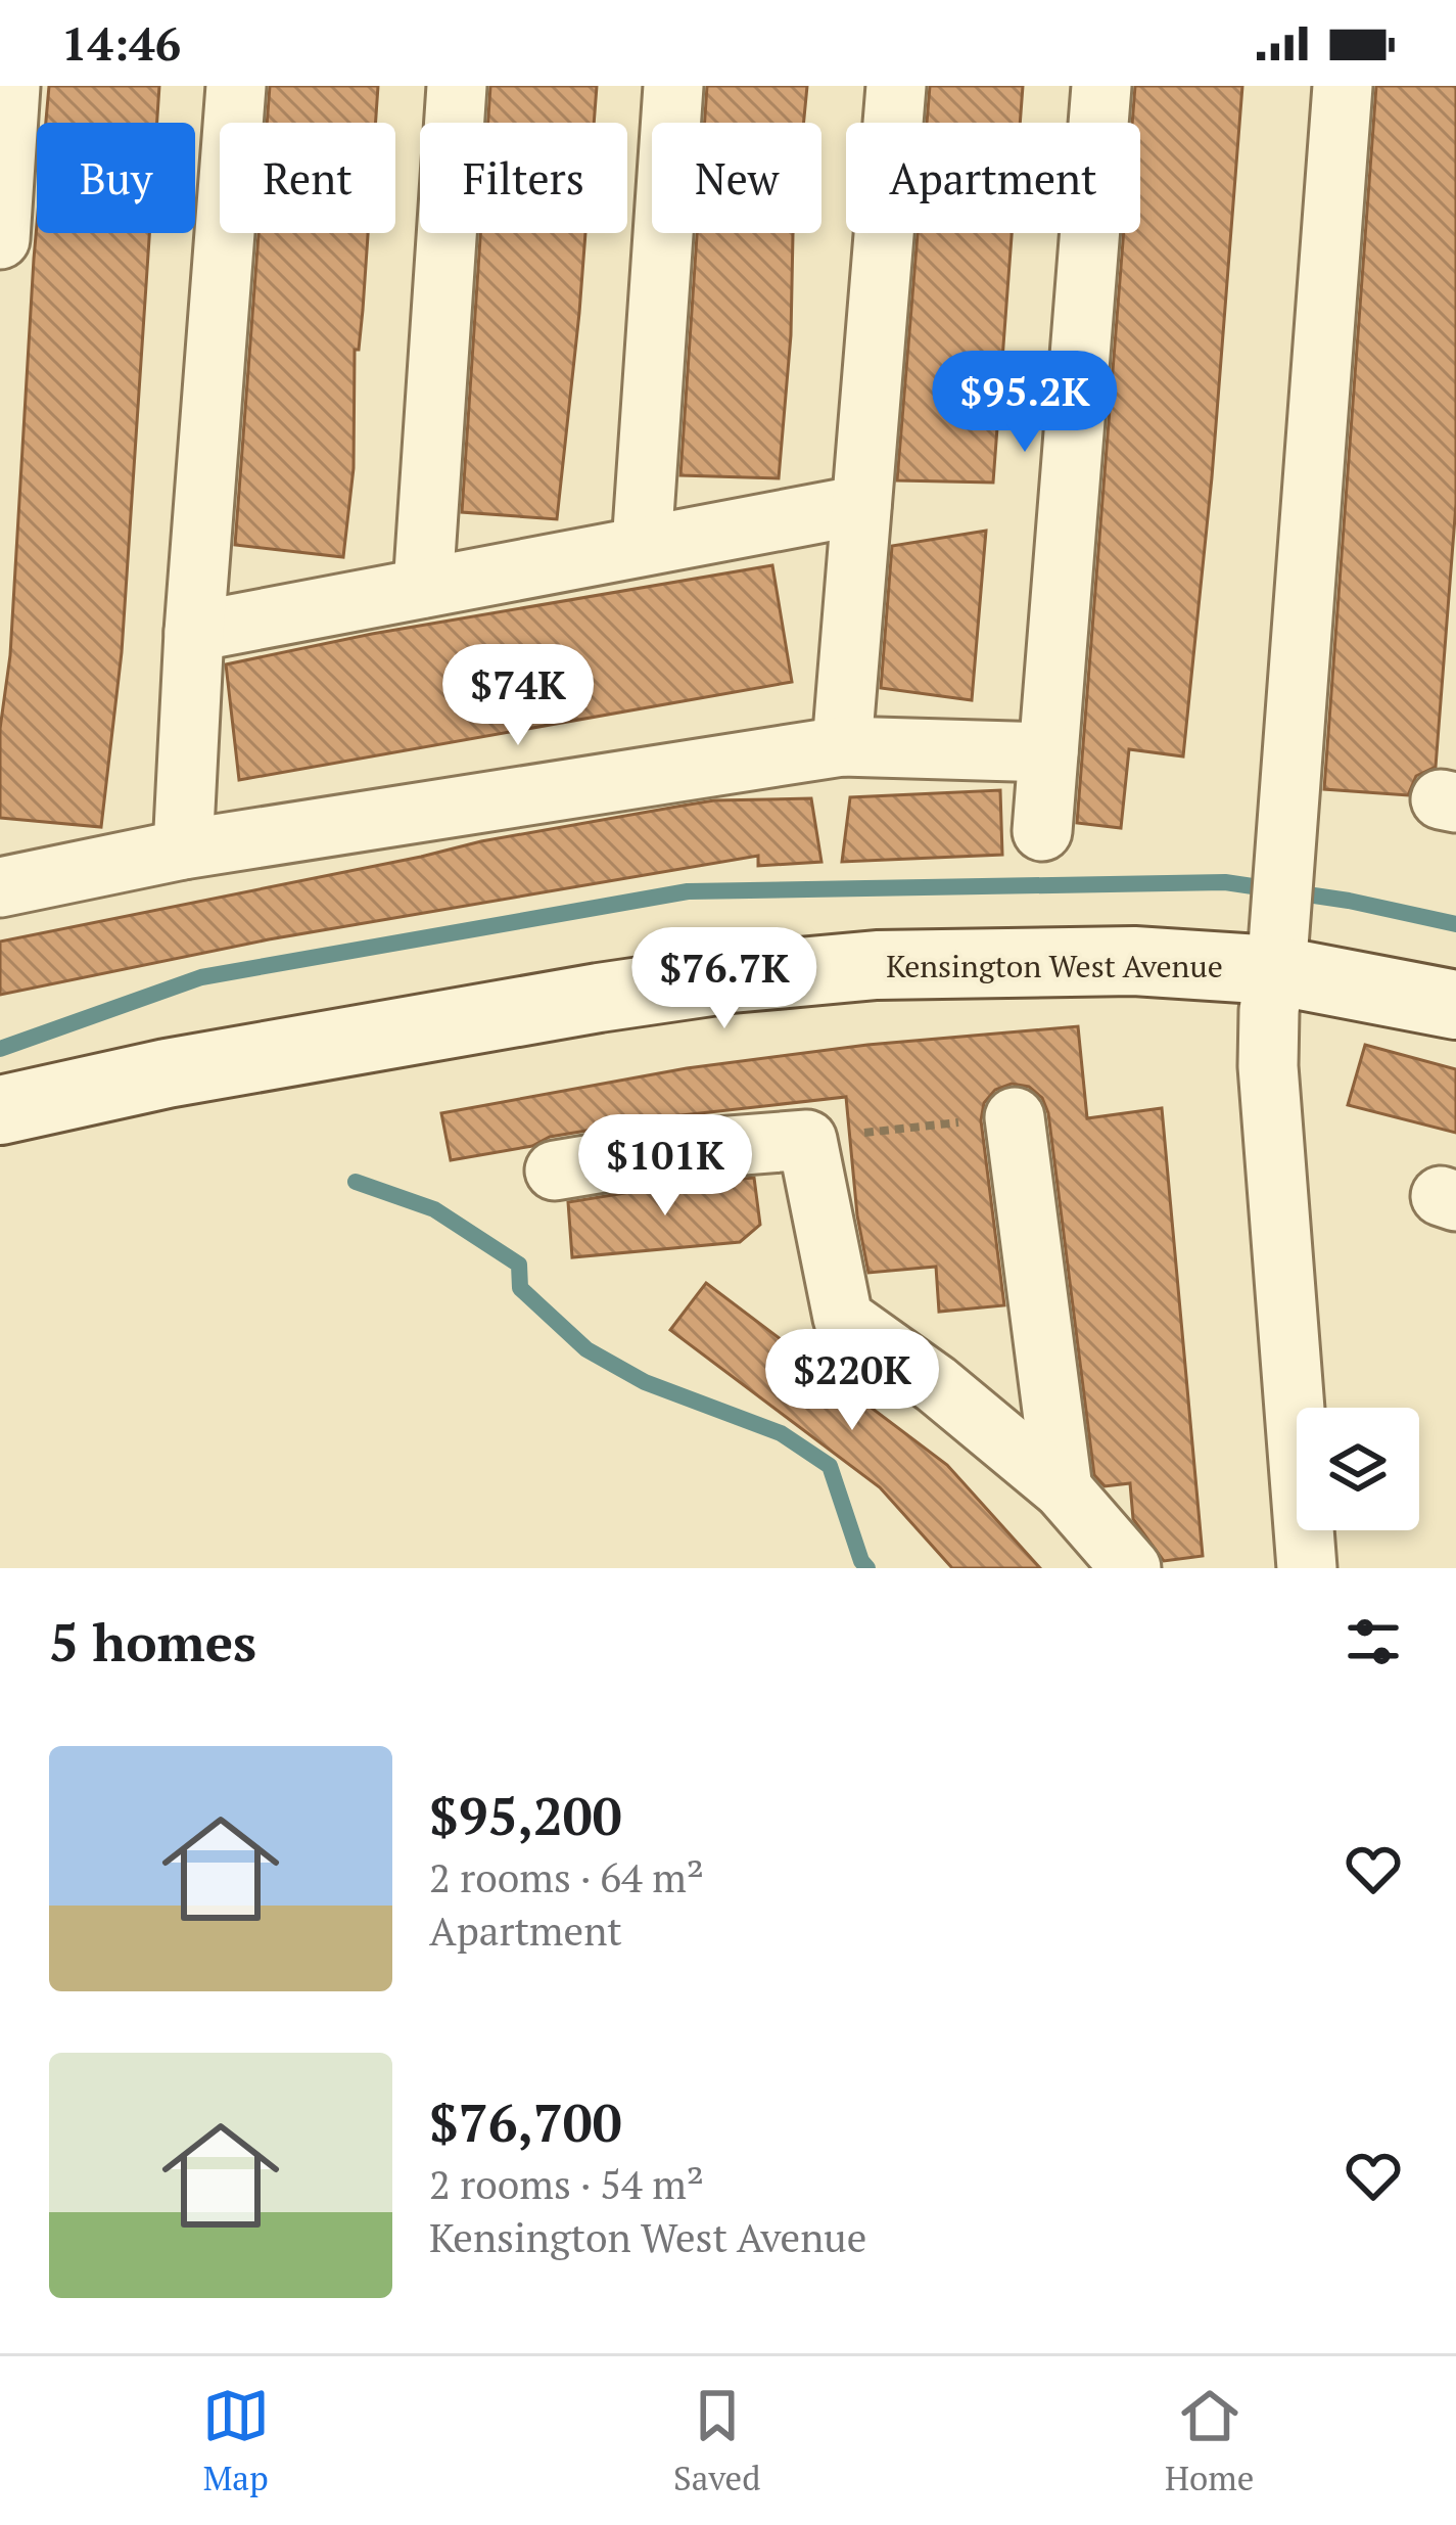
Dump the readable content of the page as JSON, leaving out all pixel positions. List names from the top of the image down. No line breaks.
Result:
{"streets":{"street":["Kensington West Avenue"]},"page":{"status":"14:46","chip":["Buy","Rent","Filters","New","Apartment"],"price":["$95.2K","$74K","$76.7K","$101K","$220K"],"heading":"5 homes","list":[{"name":"$95,200","note":"2 rooms · 64 m² · Apartment"},{"name":"$76,700","note":"2 rooms · 54 m² · Kensington West Avenue"}],"tabs":["Map","Saved","Home"]}}
